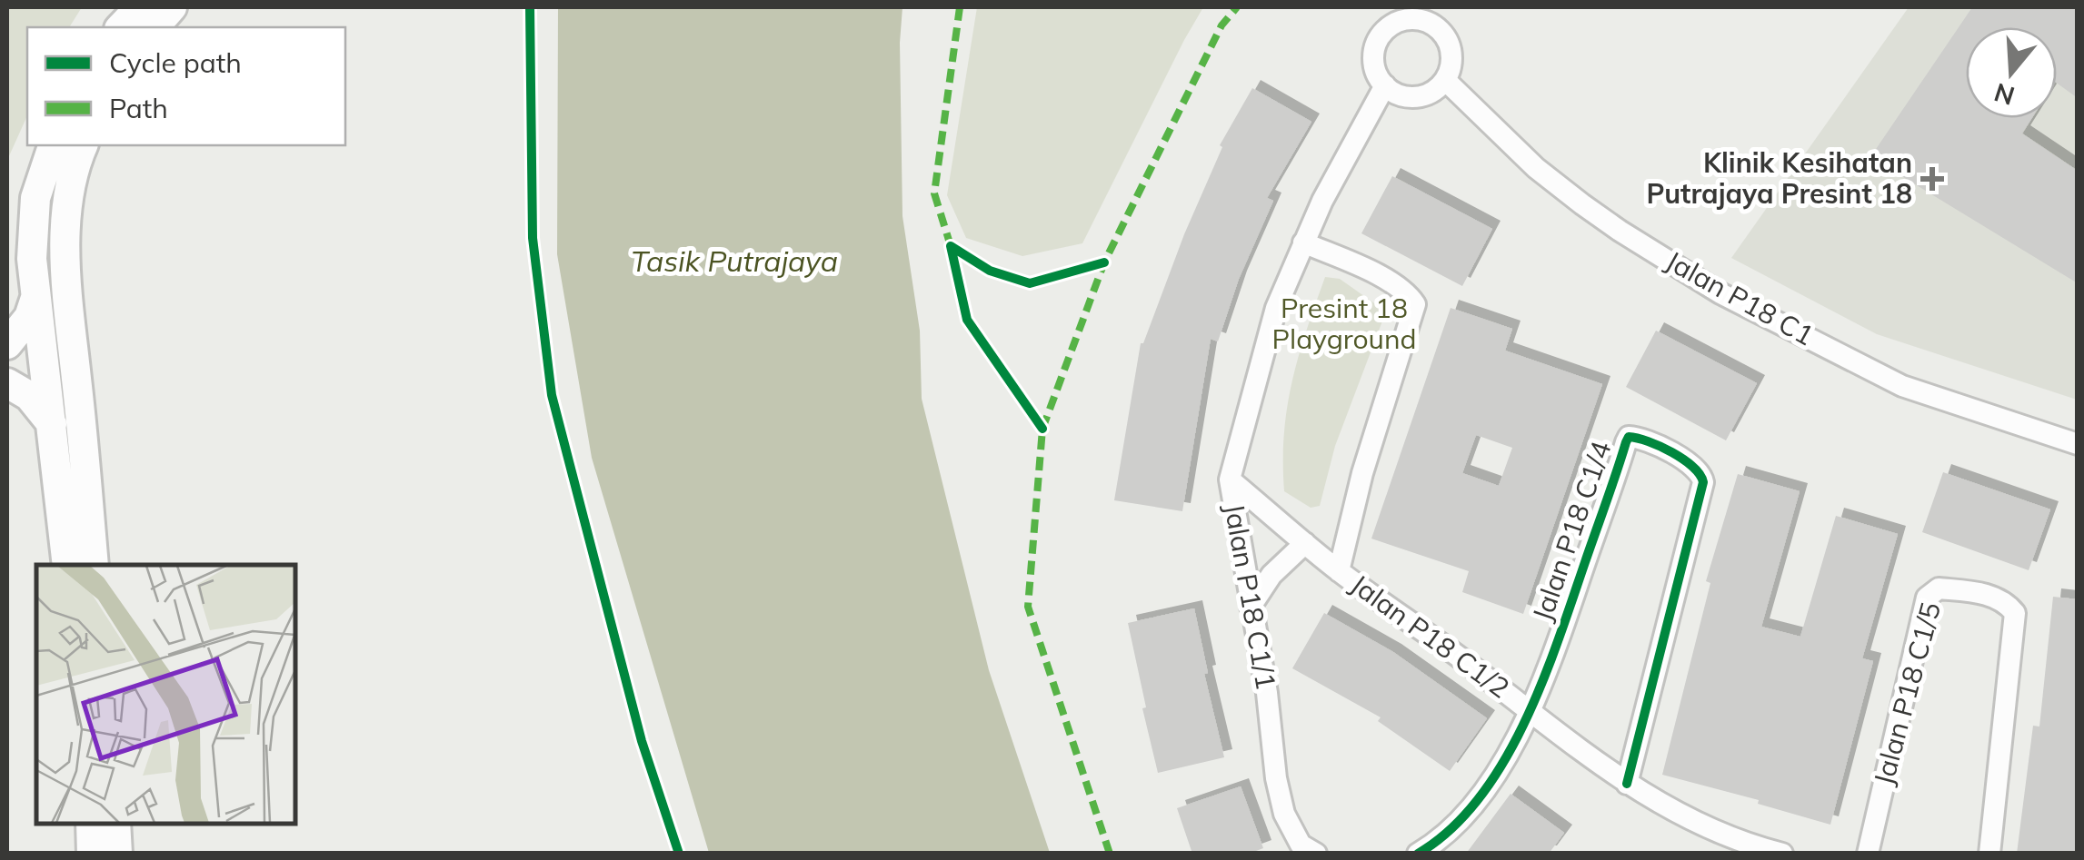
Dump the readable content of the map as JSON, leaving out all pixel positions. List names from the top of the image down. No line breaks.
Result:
{"streets":{"street":["Jalan P18 C1","Jalan P18 C1/4","Jalan P18 C1/1","Jalan P18 C1/2","Jalan P18 C1/5"]},"crossings":[["Jalan P18 C1","Jalan P18 C1/1"],["Jalan P18 C1/4","Jalan P18 C1/2"],["Jalan P18 C1/1","Jalan P18 C1/2"]],"water":["Tasik Putrajaya"],"parks":["Presint 18 Playground"],"places":{"health":["Klinik Kesihatan Putrajaya Presint 18"]},"legend":["Cycle path","Path"],"north":"bottom"}
